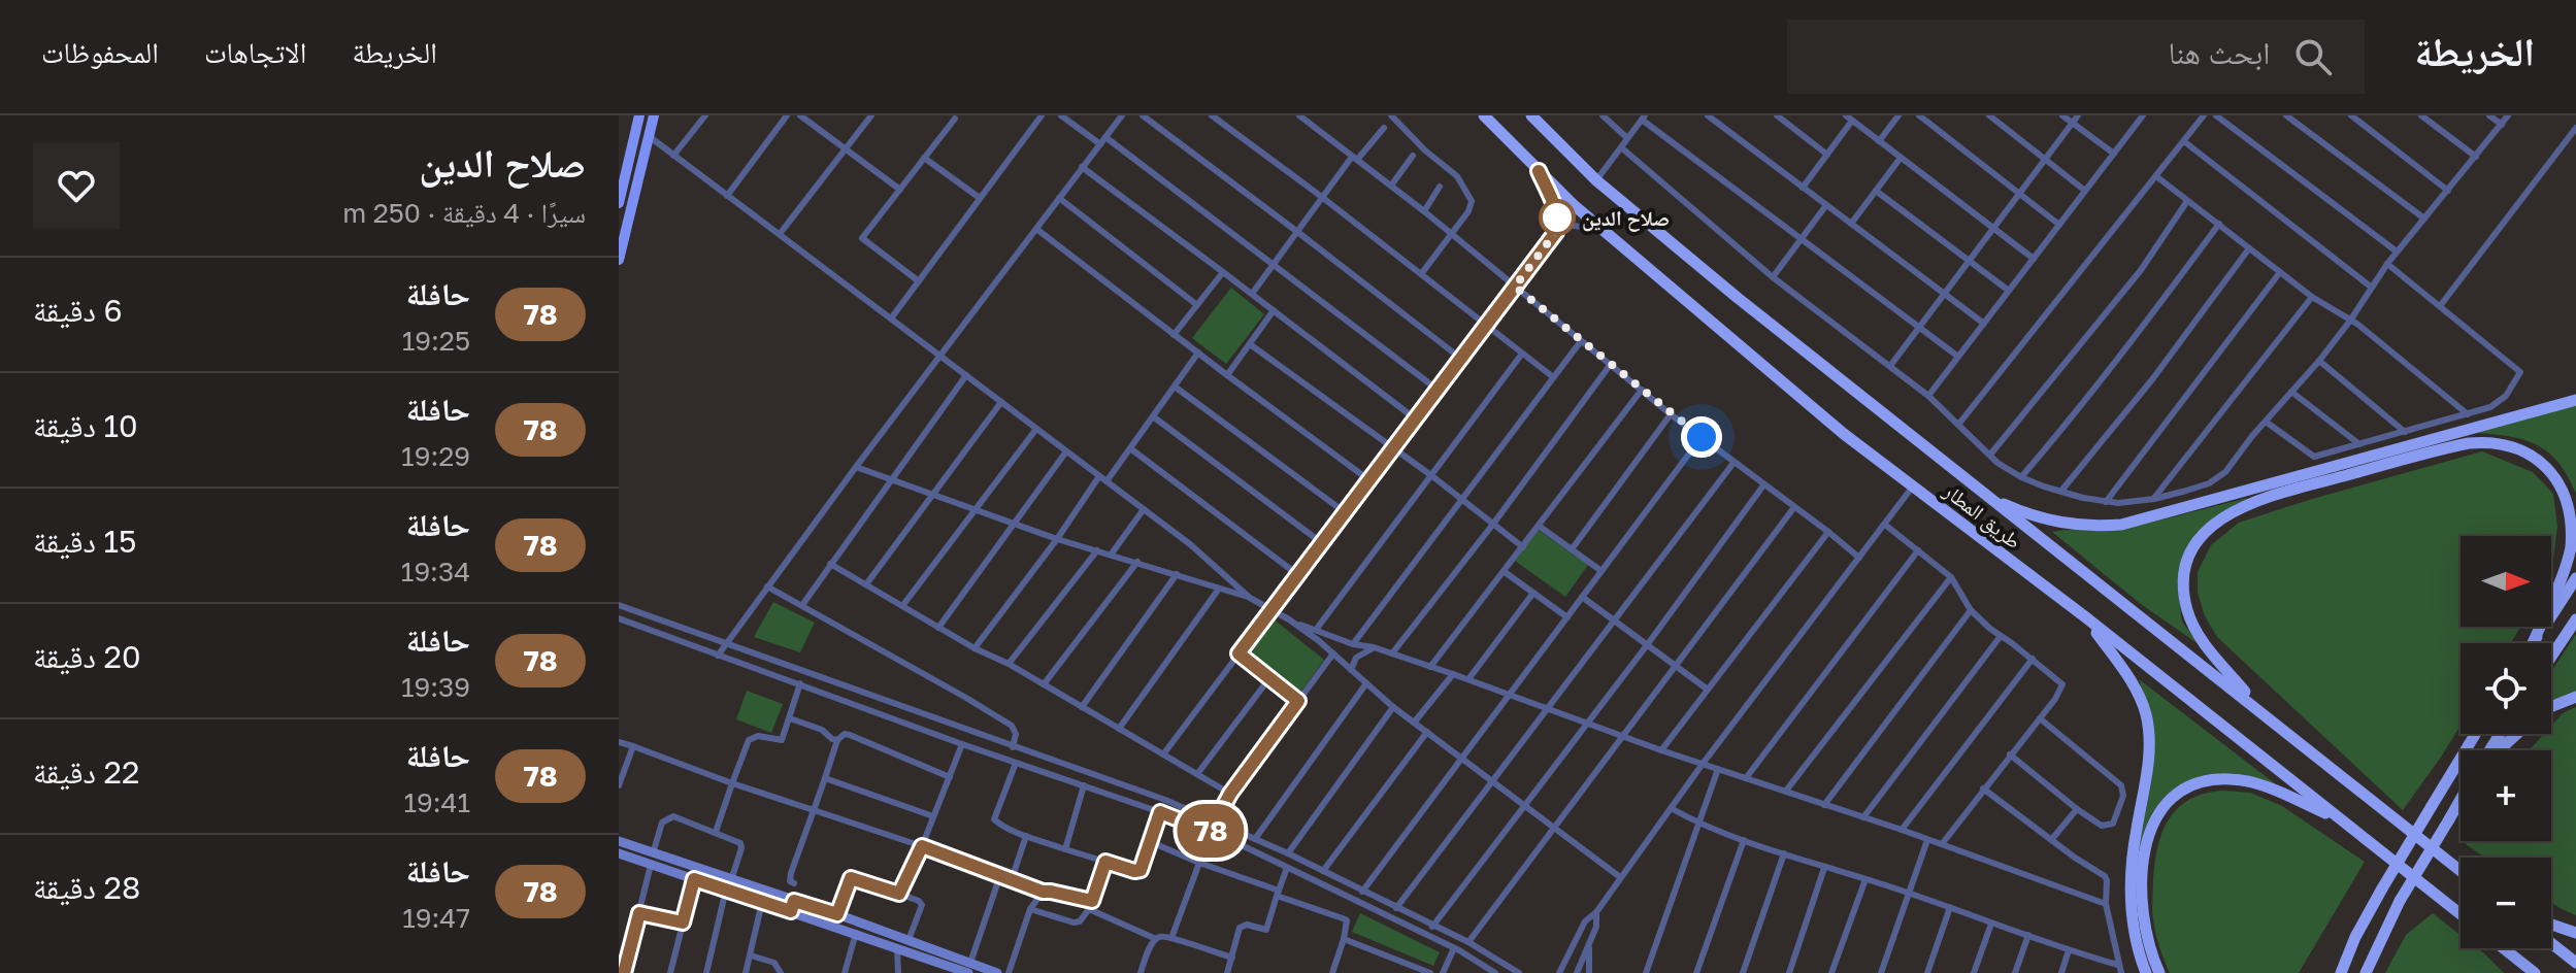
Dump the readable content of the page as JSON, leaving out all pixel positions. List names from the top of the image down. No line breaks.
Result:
{"streets":{"highway":["طريق المطار"]},"places":["صلاح الدين"],"lines":["bus line 78"],"north":"right","page":{"header":"الخريطة","search":"ابحث هنا","nav":["الخريطة","الاتجاهات","المحفوظات"],"on_map":"78","heading":["صلاح الدين","سيرًا · 4 دقيقة · 250 m"],"list":[{"mark":"78","name":"حافلة","note":"19:25","value":"6 دقيقة"},{"mark":"78","name":"حافلة","note":"19:29","value":"10 دقيقة"},{"mark":"78","name":"حافلة","note":"19:34","value":"15 دقيقة"},{"mark":"78","name":"حافلة","note":"19:39","value":"20 دقيقة"},{"mark":"78","name":"حافلة","note":"19:41","value":"22 دقيقة"},{"mark":"78","name":"حافلة","note":"19:47","value":"28 دقيقة"}],"map_buttons":["+","−"]}}
